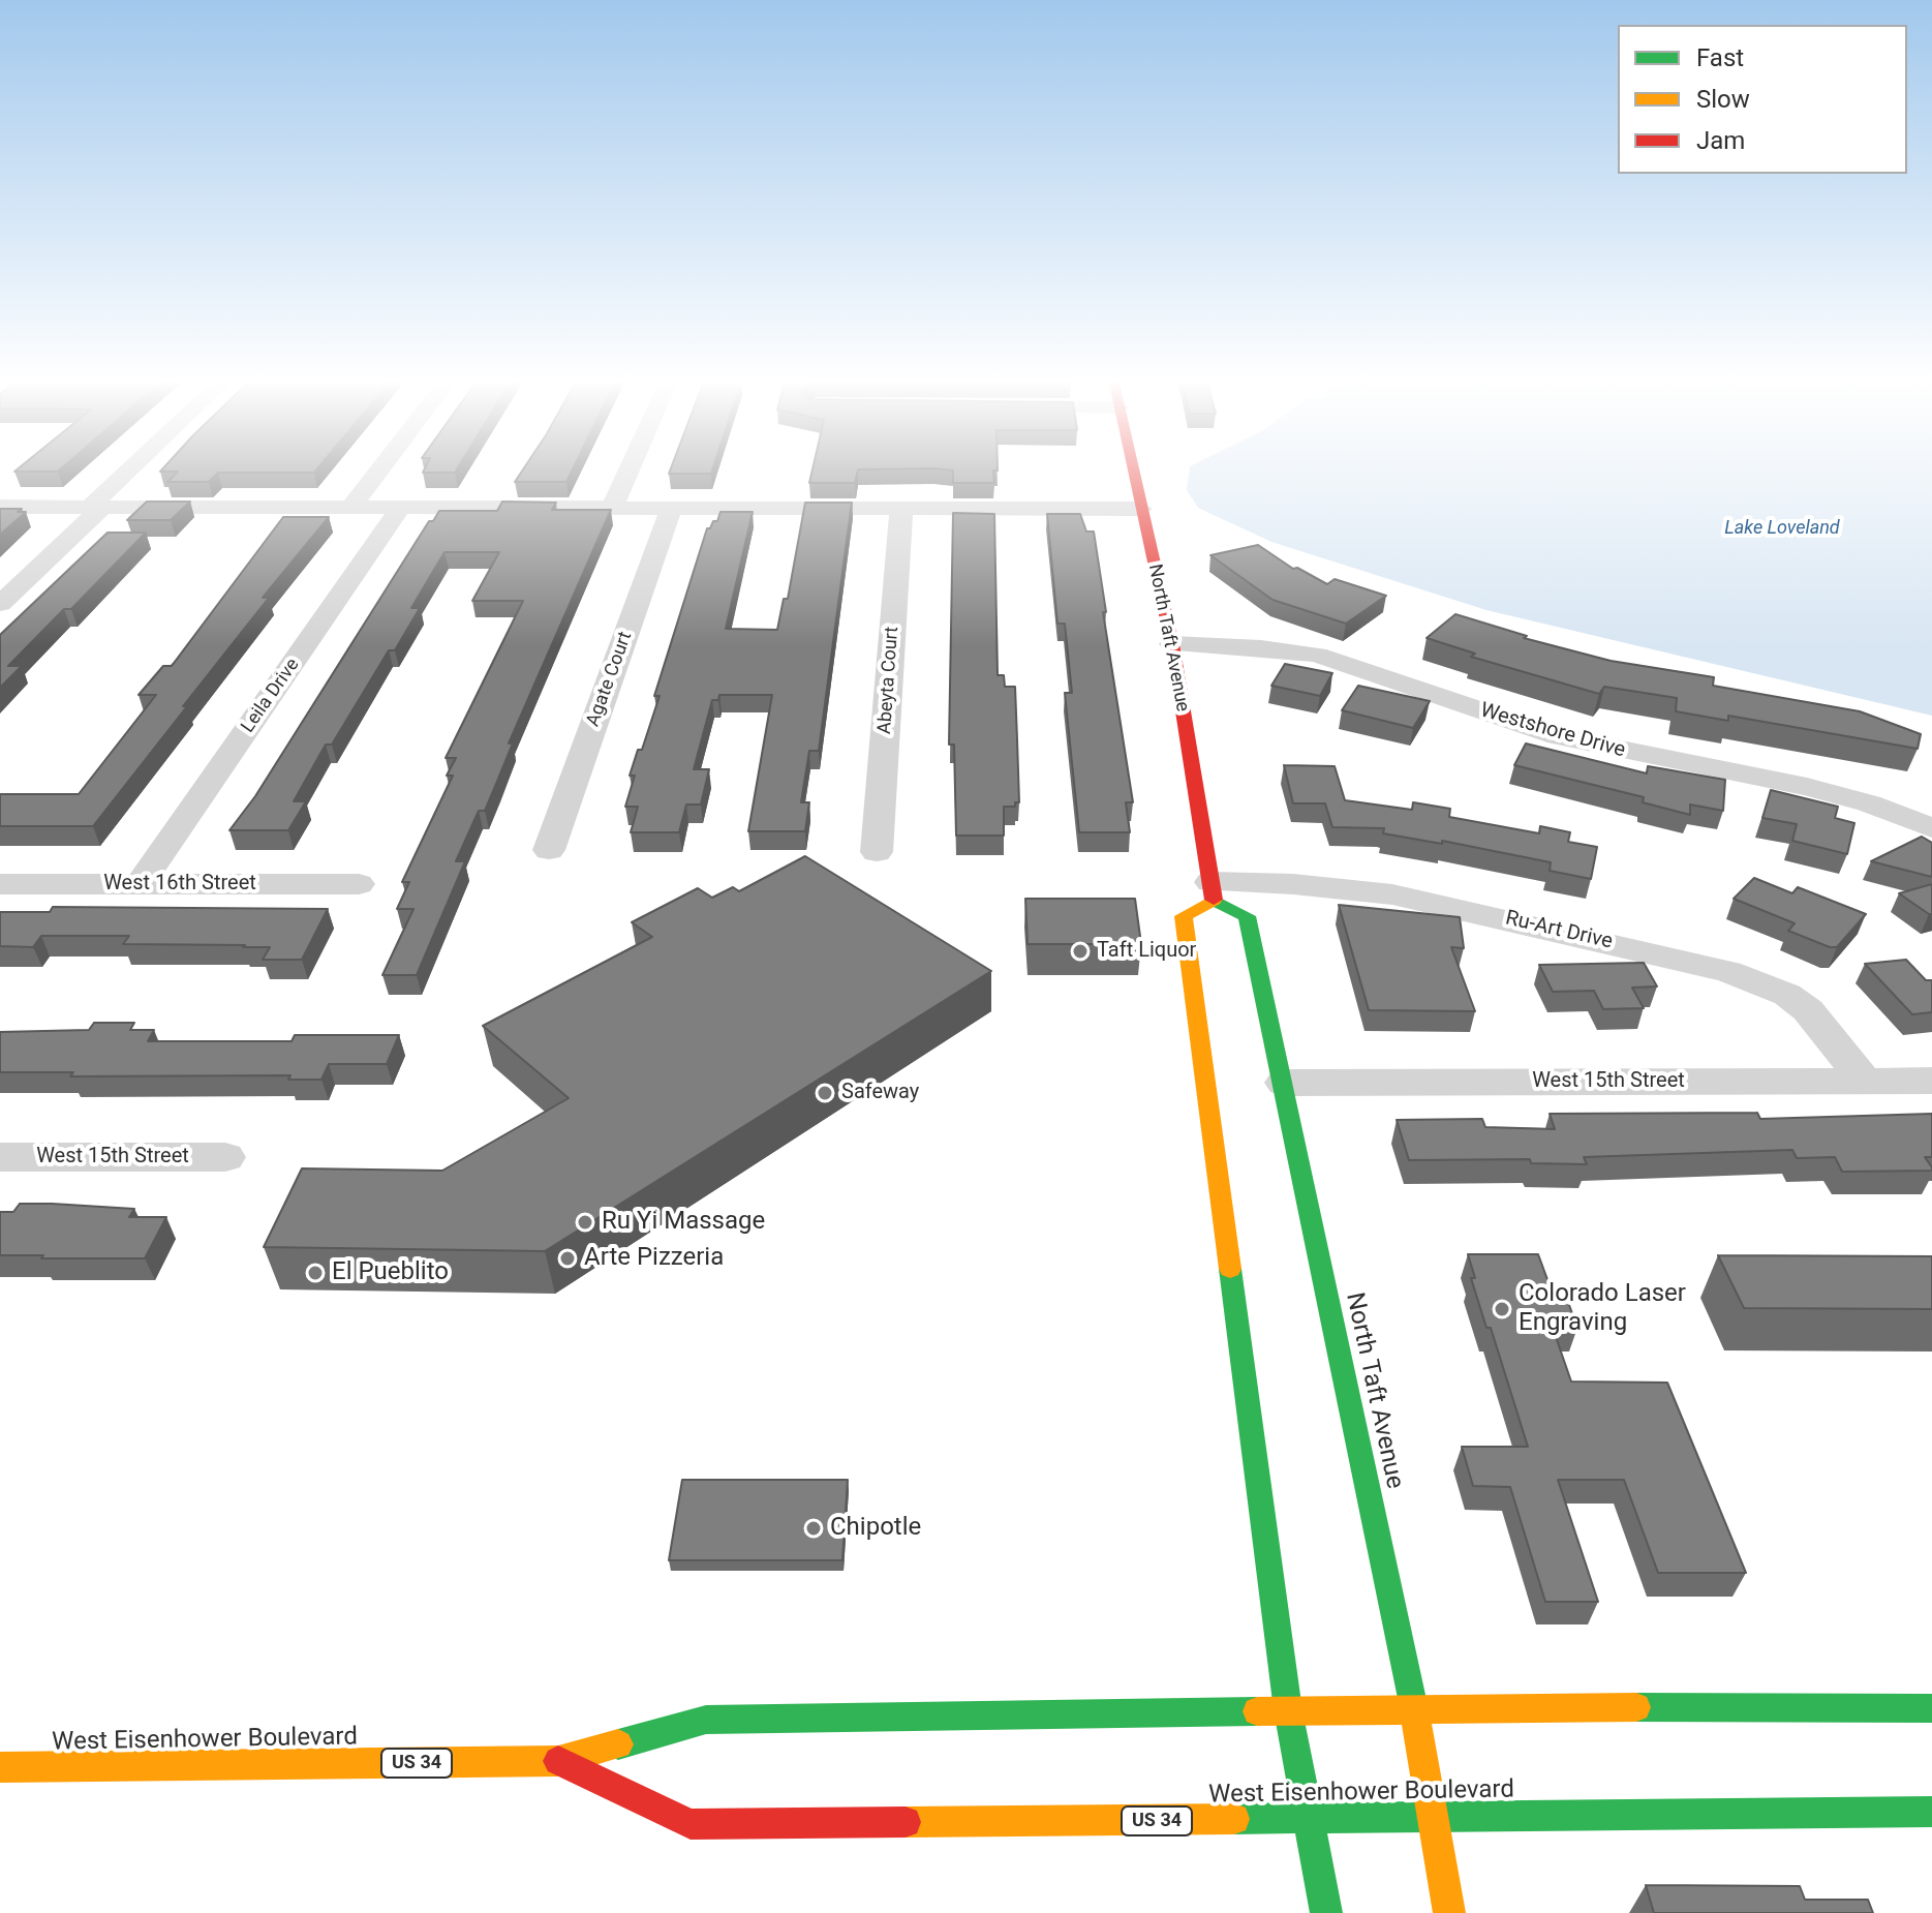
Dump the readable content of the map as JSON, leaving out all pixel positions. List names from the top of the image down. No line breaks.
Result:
{"streets":{"main road":["North Taft Avenue","West Eisenhower Boulevard","US 34"],"street":["Agate Court","Abeyta Court","Leila Drive","Westshore Drive","West 16th Street","Ru-Art Drive","West 15th Street"]},"crossings":[["North Taft Avenue","Westshore Drive"],["North Taft Avenue","Ru-Art Drive"],["North Taft Avenue","West 15th Street"],["North Taft Avenue","West Eisenhower Boulevard"],["Leila Drive","West 16th Street"],["Ru-Art Drive","West 15th Street"]],"water":["Lake Loveland"],"places":["Taft Liquor","Safeway","Ru Yi Massage","Arte Pizzeria","El Pueblito","Colorado Laser Engraving","Chipotle"],"legend":["Fast","Slow","Jam"]}
